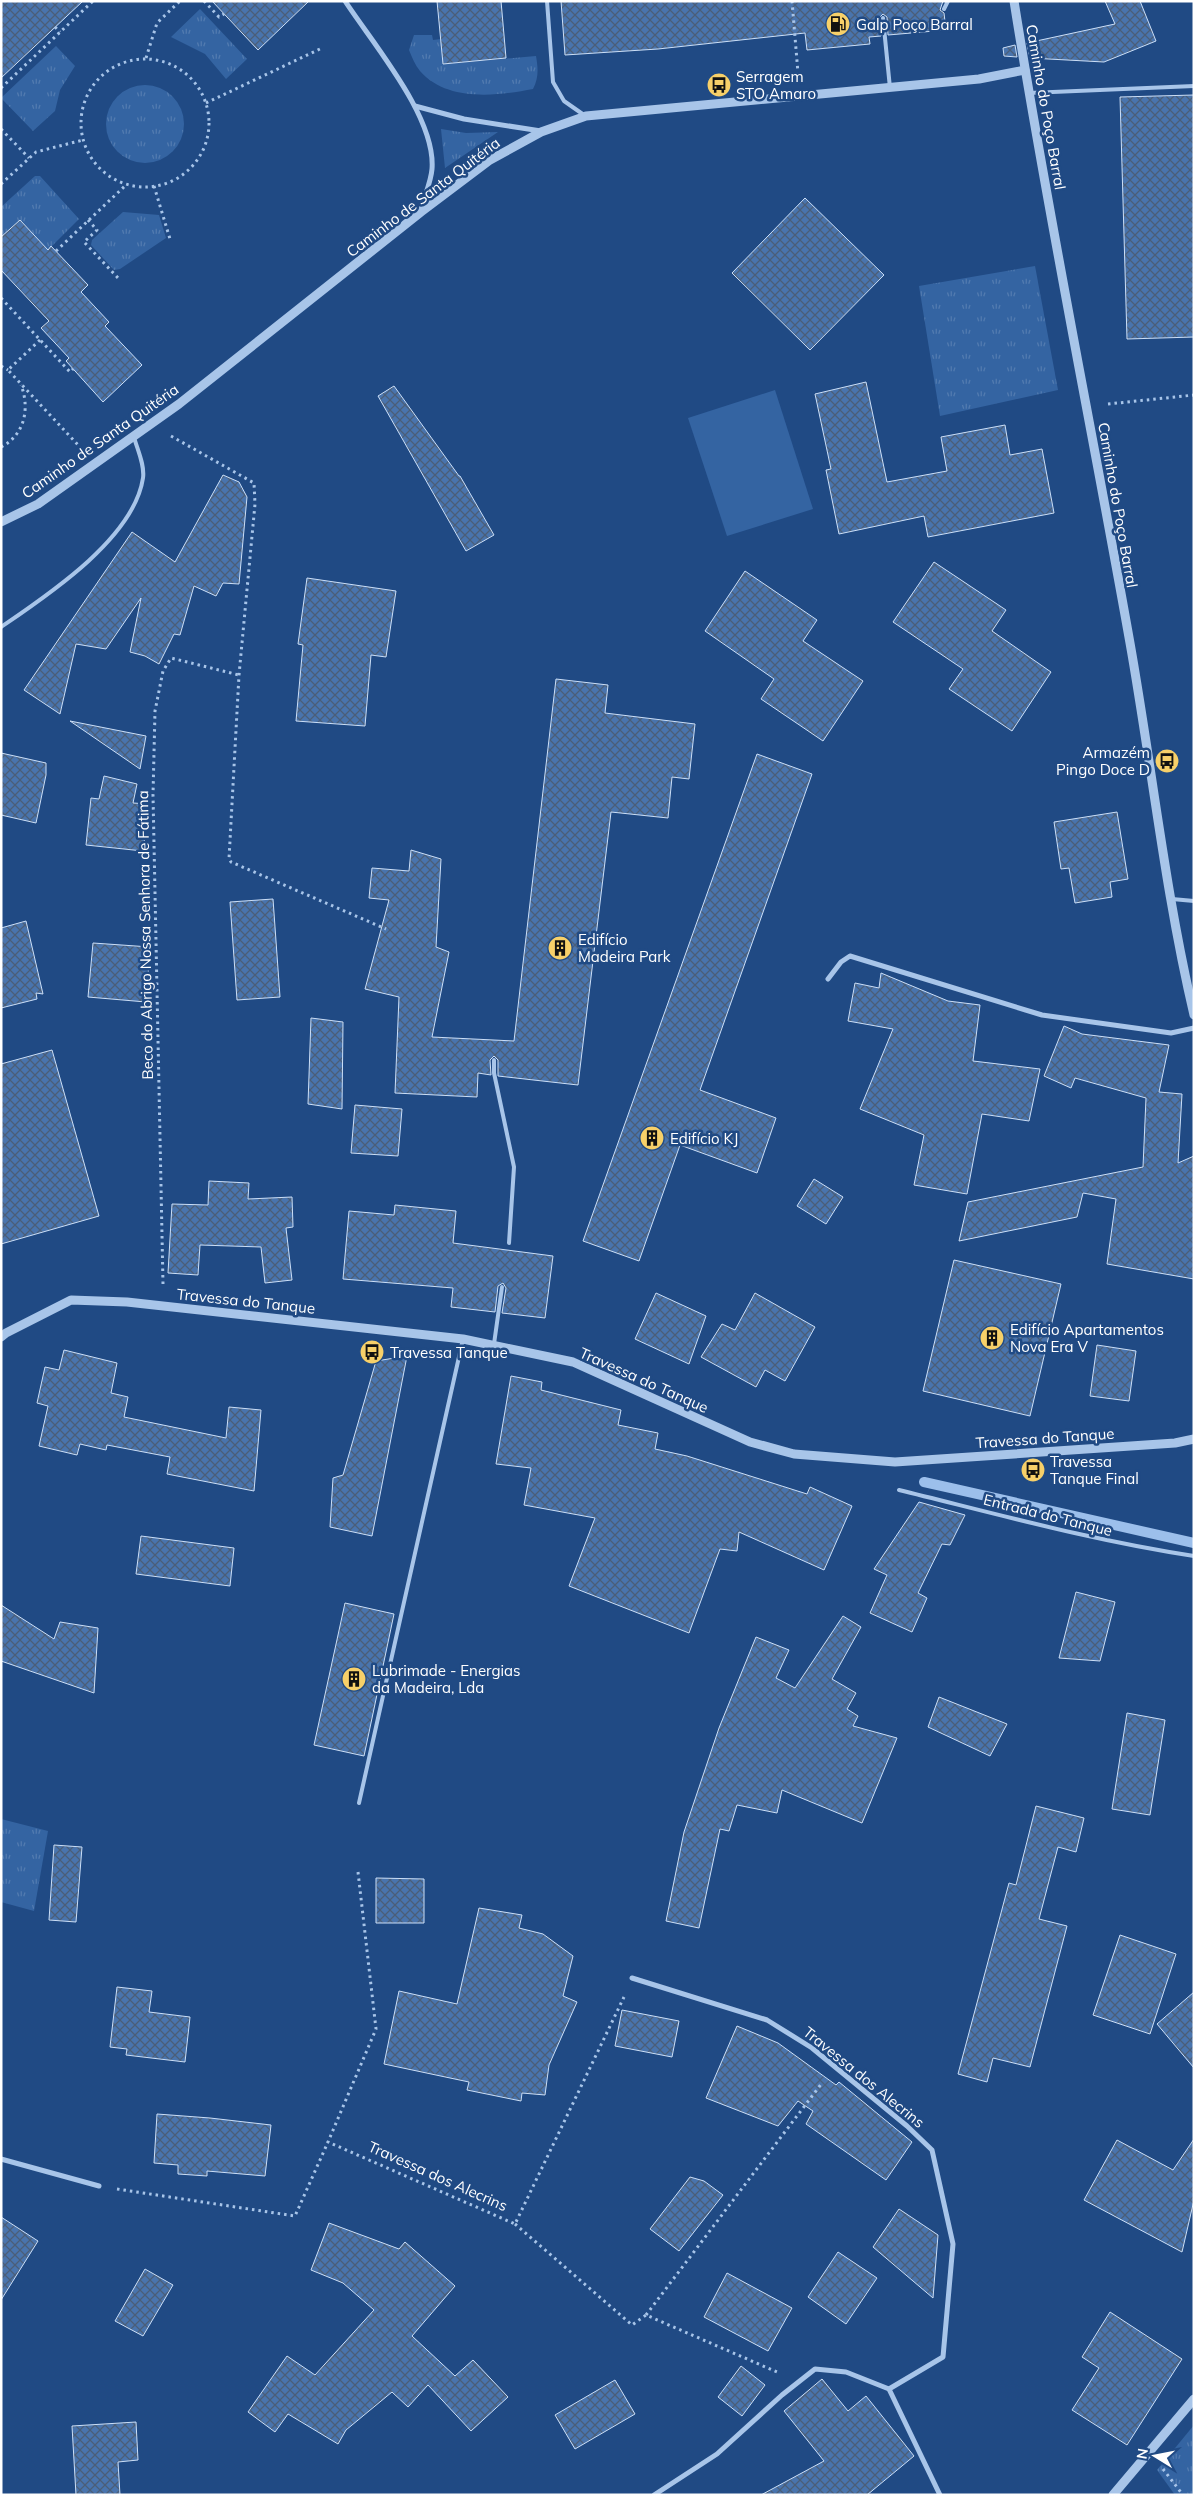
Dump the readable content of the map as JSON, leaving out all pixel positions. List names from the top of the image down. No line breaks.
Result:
{"streets":{"street":["Caminho do Poço Barral","Caminho de Santa Quitéria","Travessa do Tanque","Travessa dos Alecrins"],"lane":["Entrada do Tanque"],"path":["Beco do Abrigo Nossa Senhora de Fátima"]},"crossings":[["Caminho do Poço Barral","Caminho de Santa Quitéria"]],"places":{"fuel station":["Galp Poço Barral"],"bus stop":["Serragem STO Amaro","Armazém Pingo Doce D","Travessa Tanque","Travessa Tanque Final"],"building":["Edifício Madeira Park","Edifício KJ","Edifício Apartamentos Nova Era V","Lubrimade - Energias da Madeira, Lda"]},"north":"left"}
